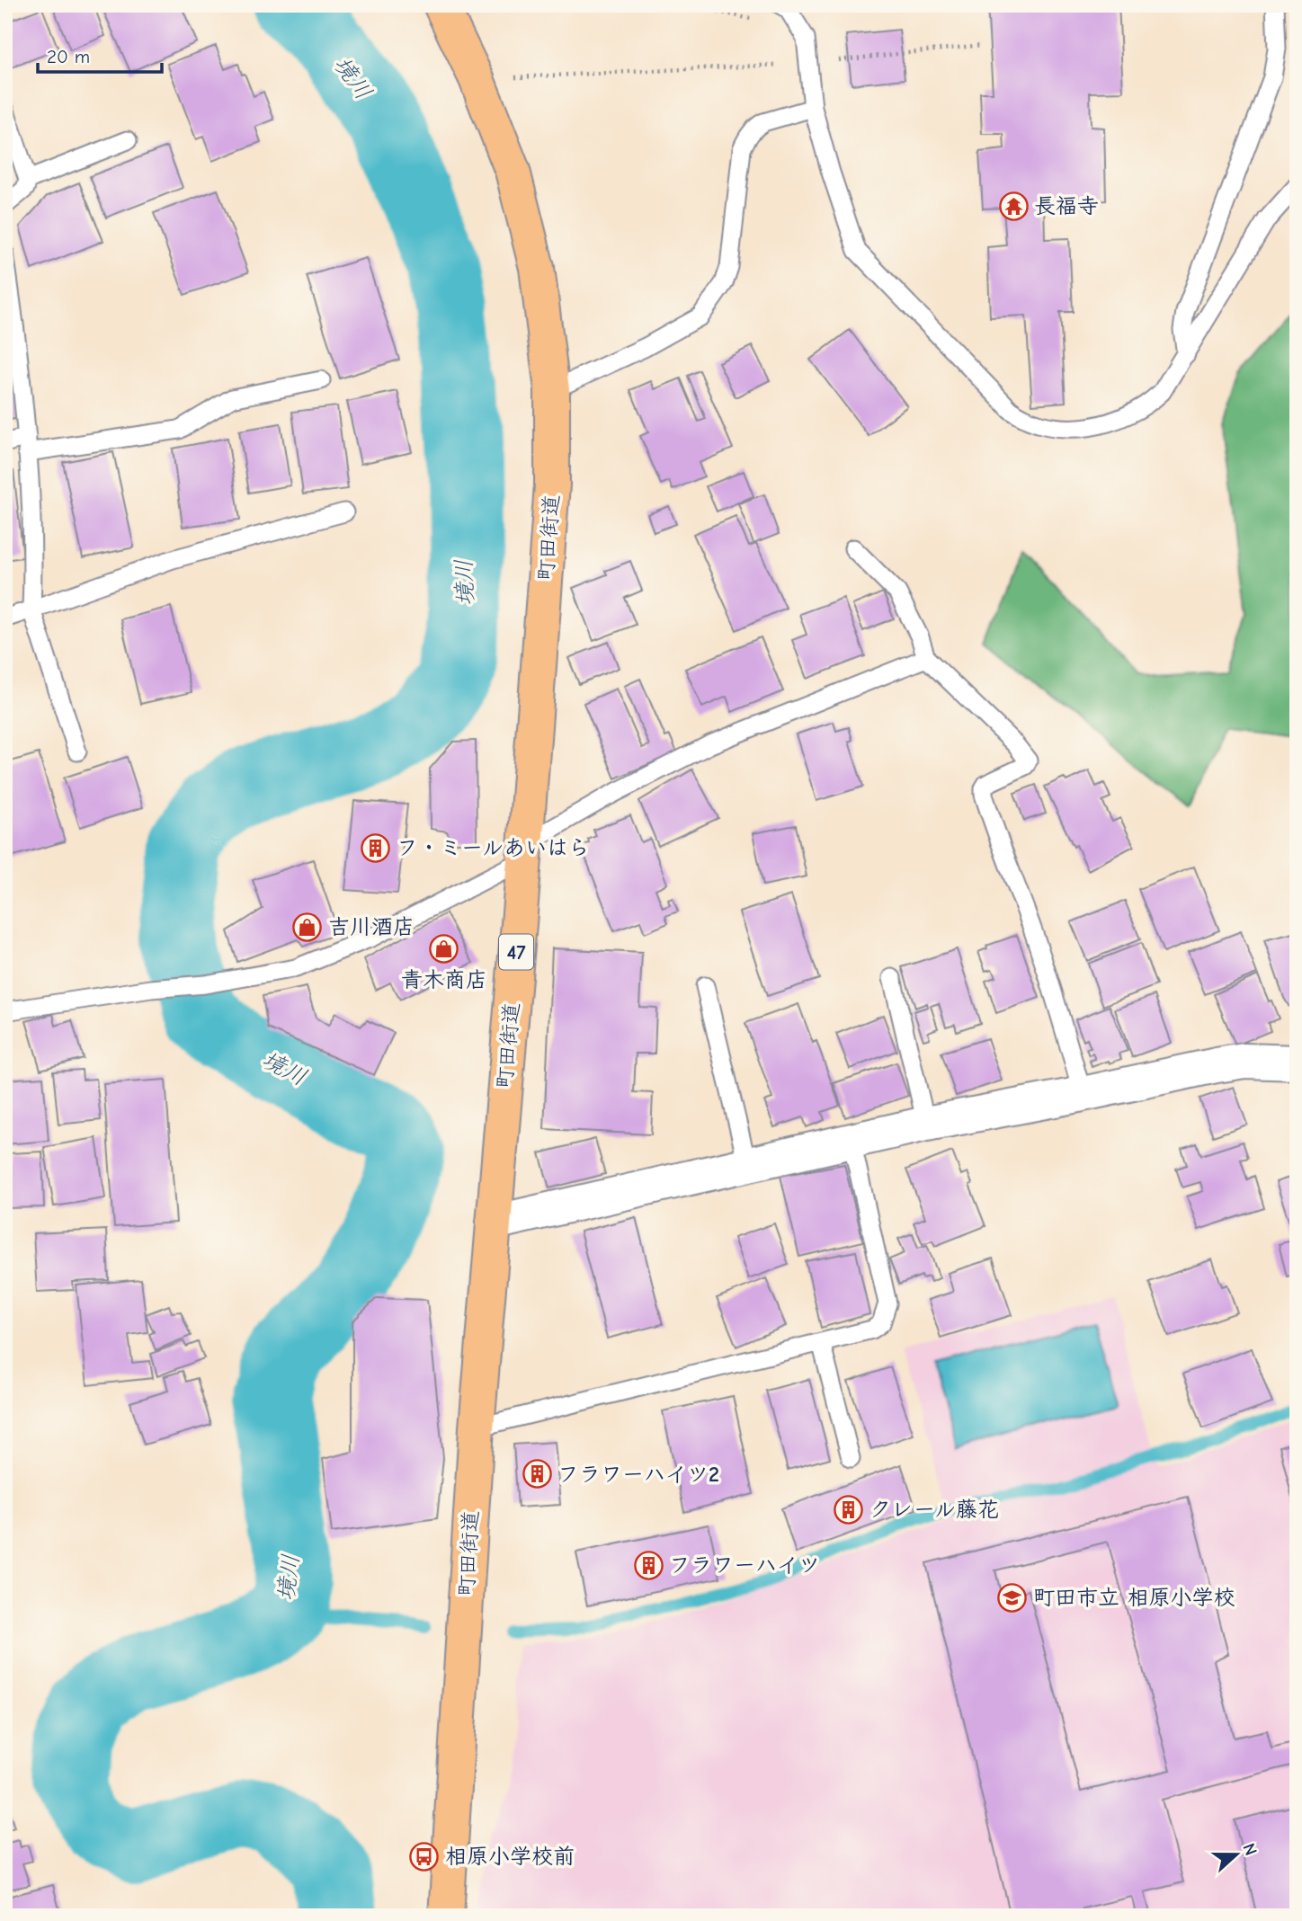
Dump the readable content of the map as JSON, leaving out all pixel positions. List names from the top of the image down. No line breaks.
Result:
{"streets":{"main road":["町田街道","47"]},"water":["境川"],"places":{"temple":["長福寺"],"building":["フ・ミールあいはら","フラワーハイツ2","クレール藤花","フラワーハイツ"],"shop":["吉川酒店","青木商店"],"school or university":["町田市立 相原小学校"],"bus stop":["相原小学校前"]},"scale_bar":"20 m","north":"right"}
